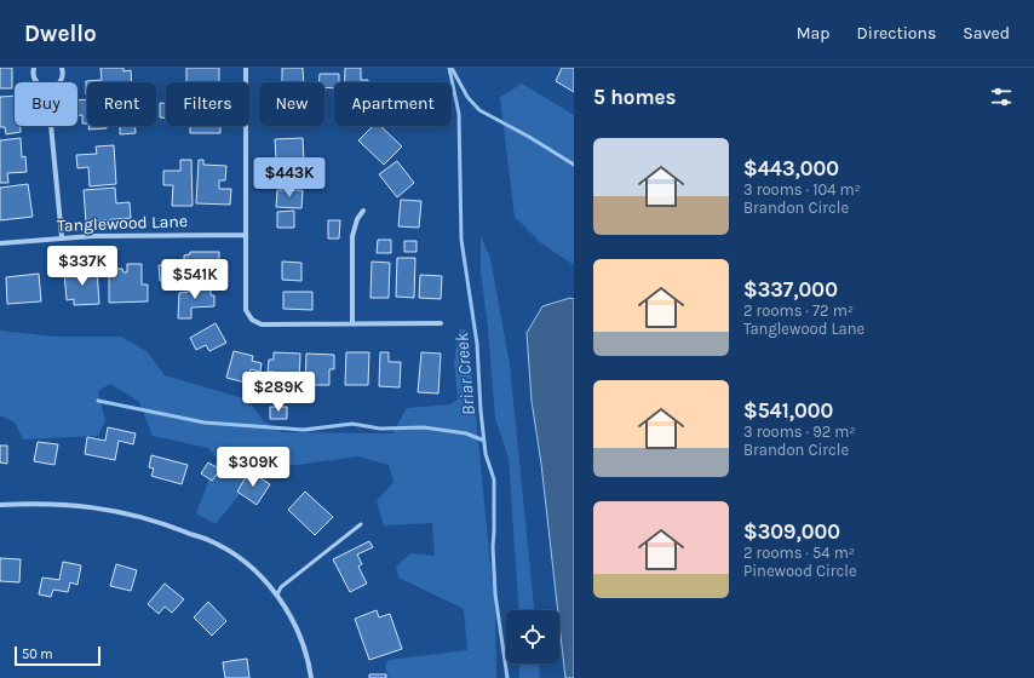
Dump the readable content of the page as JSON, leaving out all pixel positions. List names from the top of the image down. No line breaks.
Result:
{"streets":{"street":["Tanglewood Lane"]},"water":["Briar Creek"],"scale_bar":"50 m","page":{"header":"Dwello","nav":["Map","Directions","Saved"],"heading":"5 homes","chip":["Buy","Rent","Filters","New","Apartment"],"list":[{"name":"$443,000","note":"3 rooms · 104 m² · Brandon Circle"},{"name":"$337,000","note":"2 rooms · 72 m² · Tanglewood Lane"},{"name":"$541,000","note":"3 rooms · 92 m² · Brandon Circle"},{"name":"$309,000","note":"2 rooms · 54 m² · Pinewood Circle"}],"price":["$443K","$337K","$541K","$289K","$309K"],"scale":"50 m"}}
